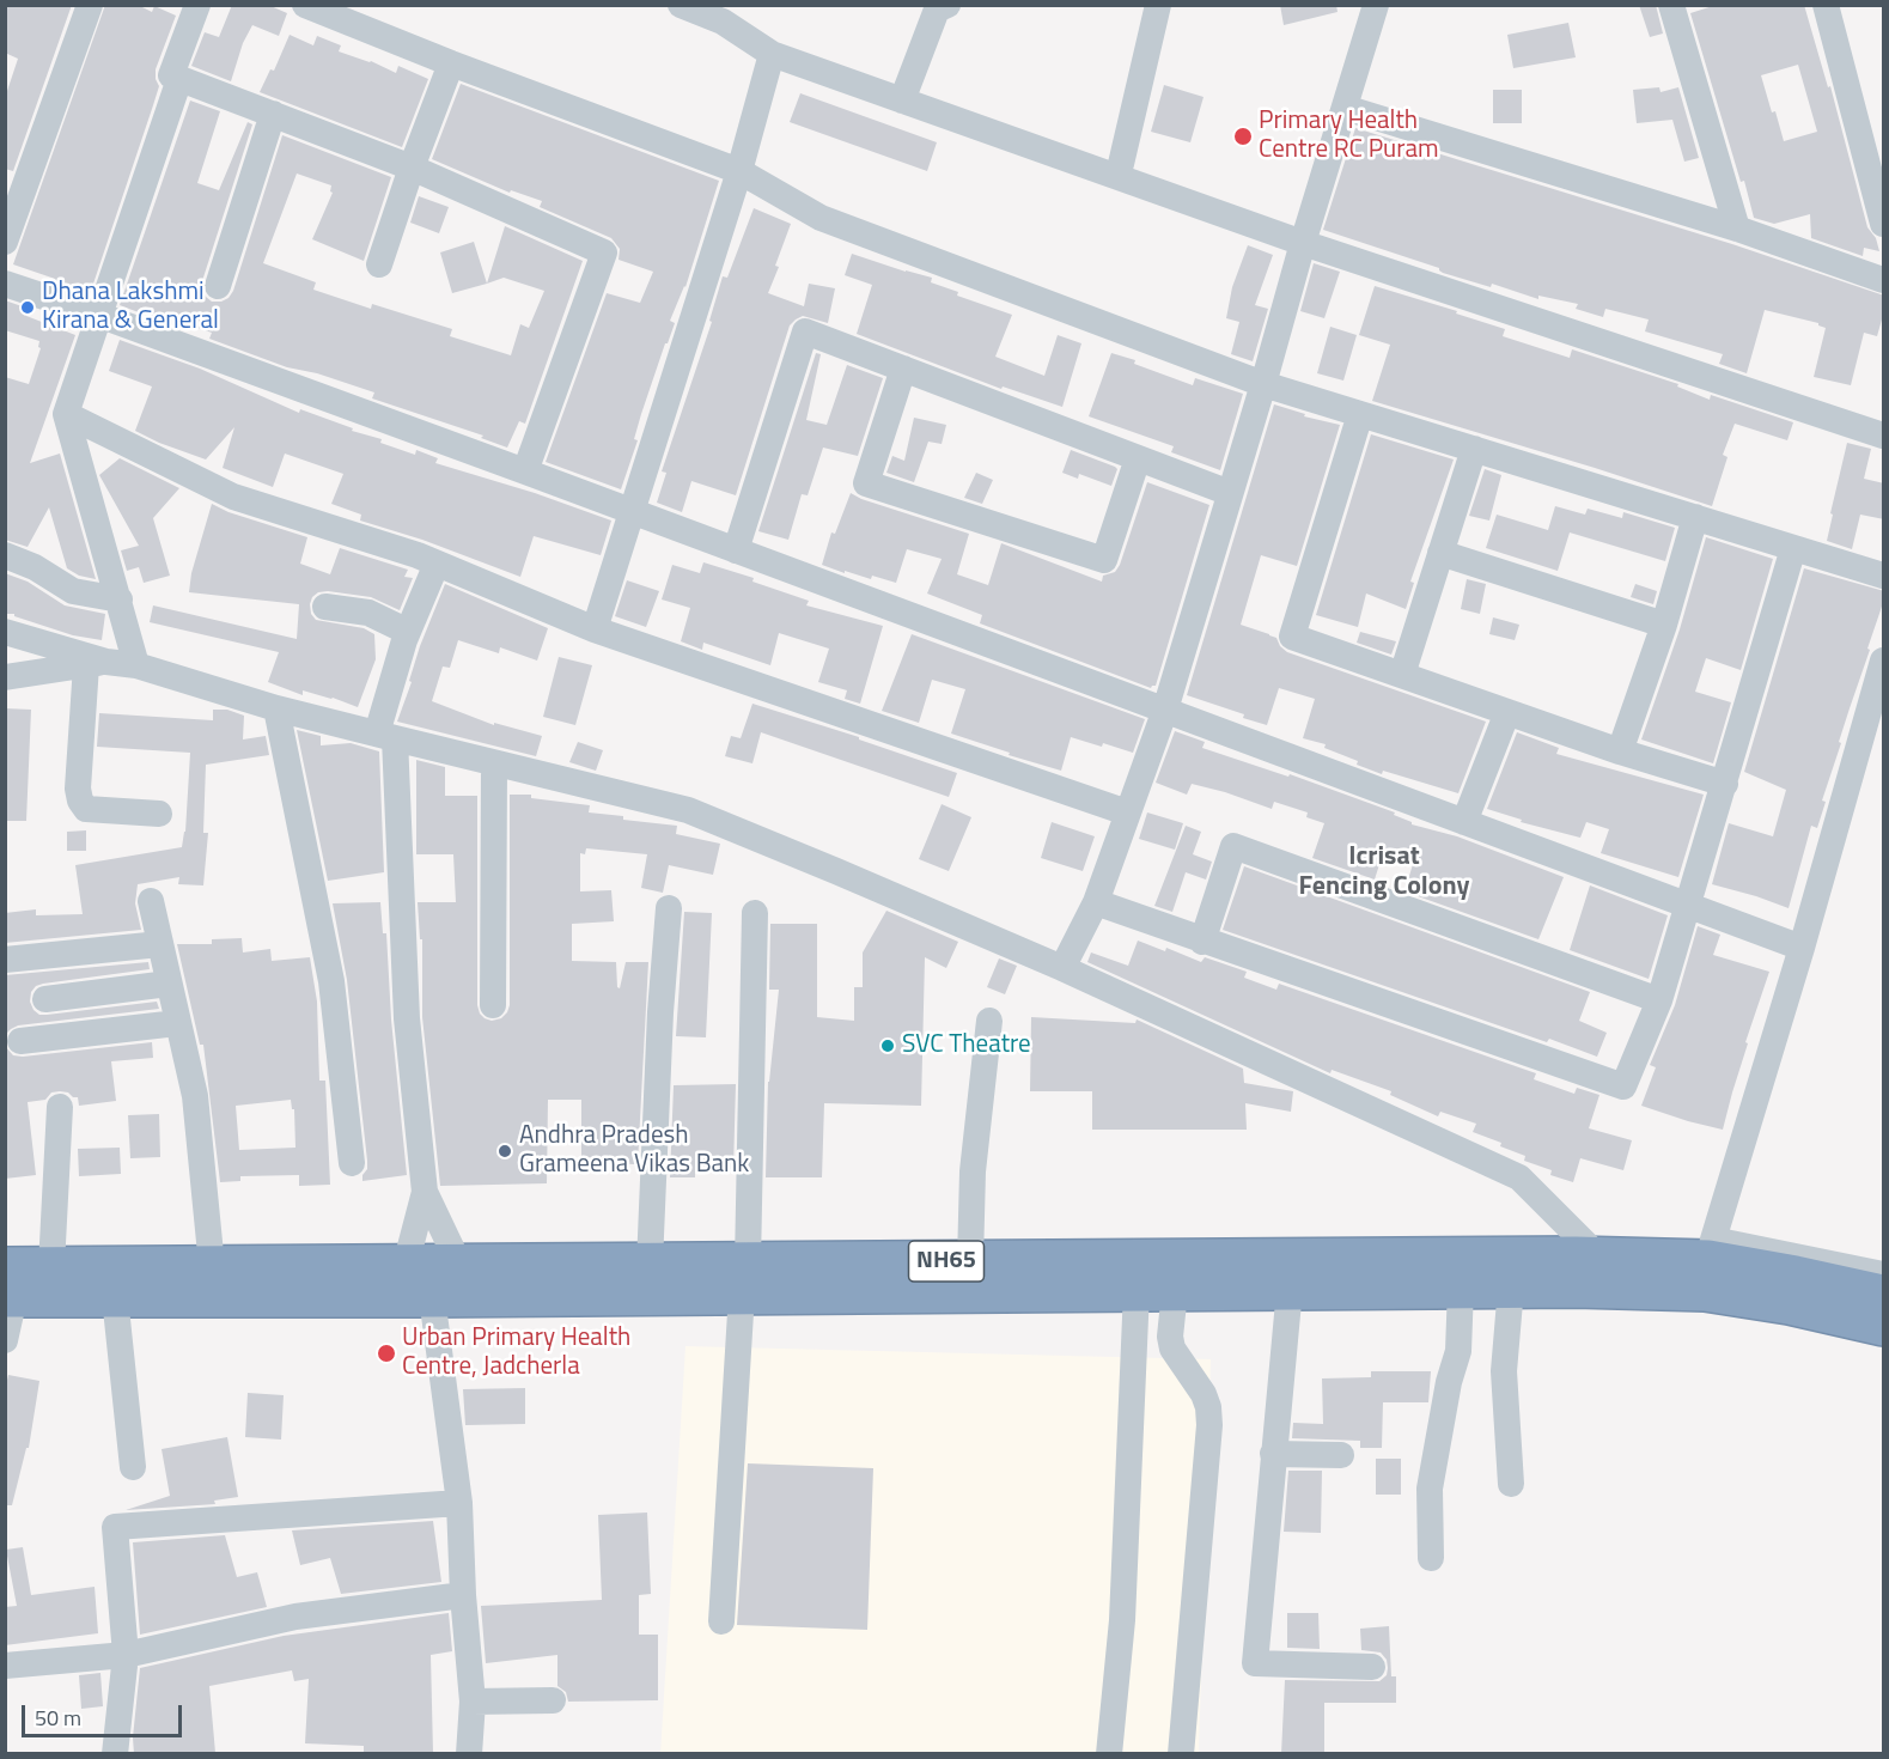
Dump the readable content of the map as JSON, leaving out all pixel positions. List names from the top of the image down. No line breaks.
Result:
{"streets":{"highway":["NH65"]},"districts":["Icrisat Fencing Colony"],"places":["Primary Health Centre RC Puram","Dhana Lakshmi Kirana & General","SVC Theatre","Andhra Pradesh Grameena Vikas Bank","Urban Primary Health Centre, Jadcherla"],"scale_bar":"50 m"}
